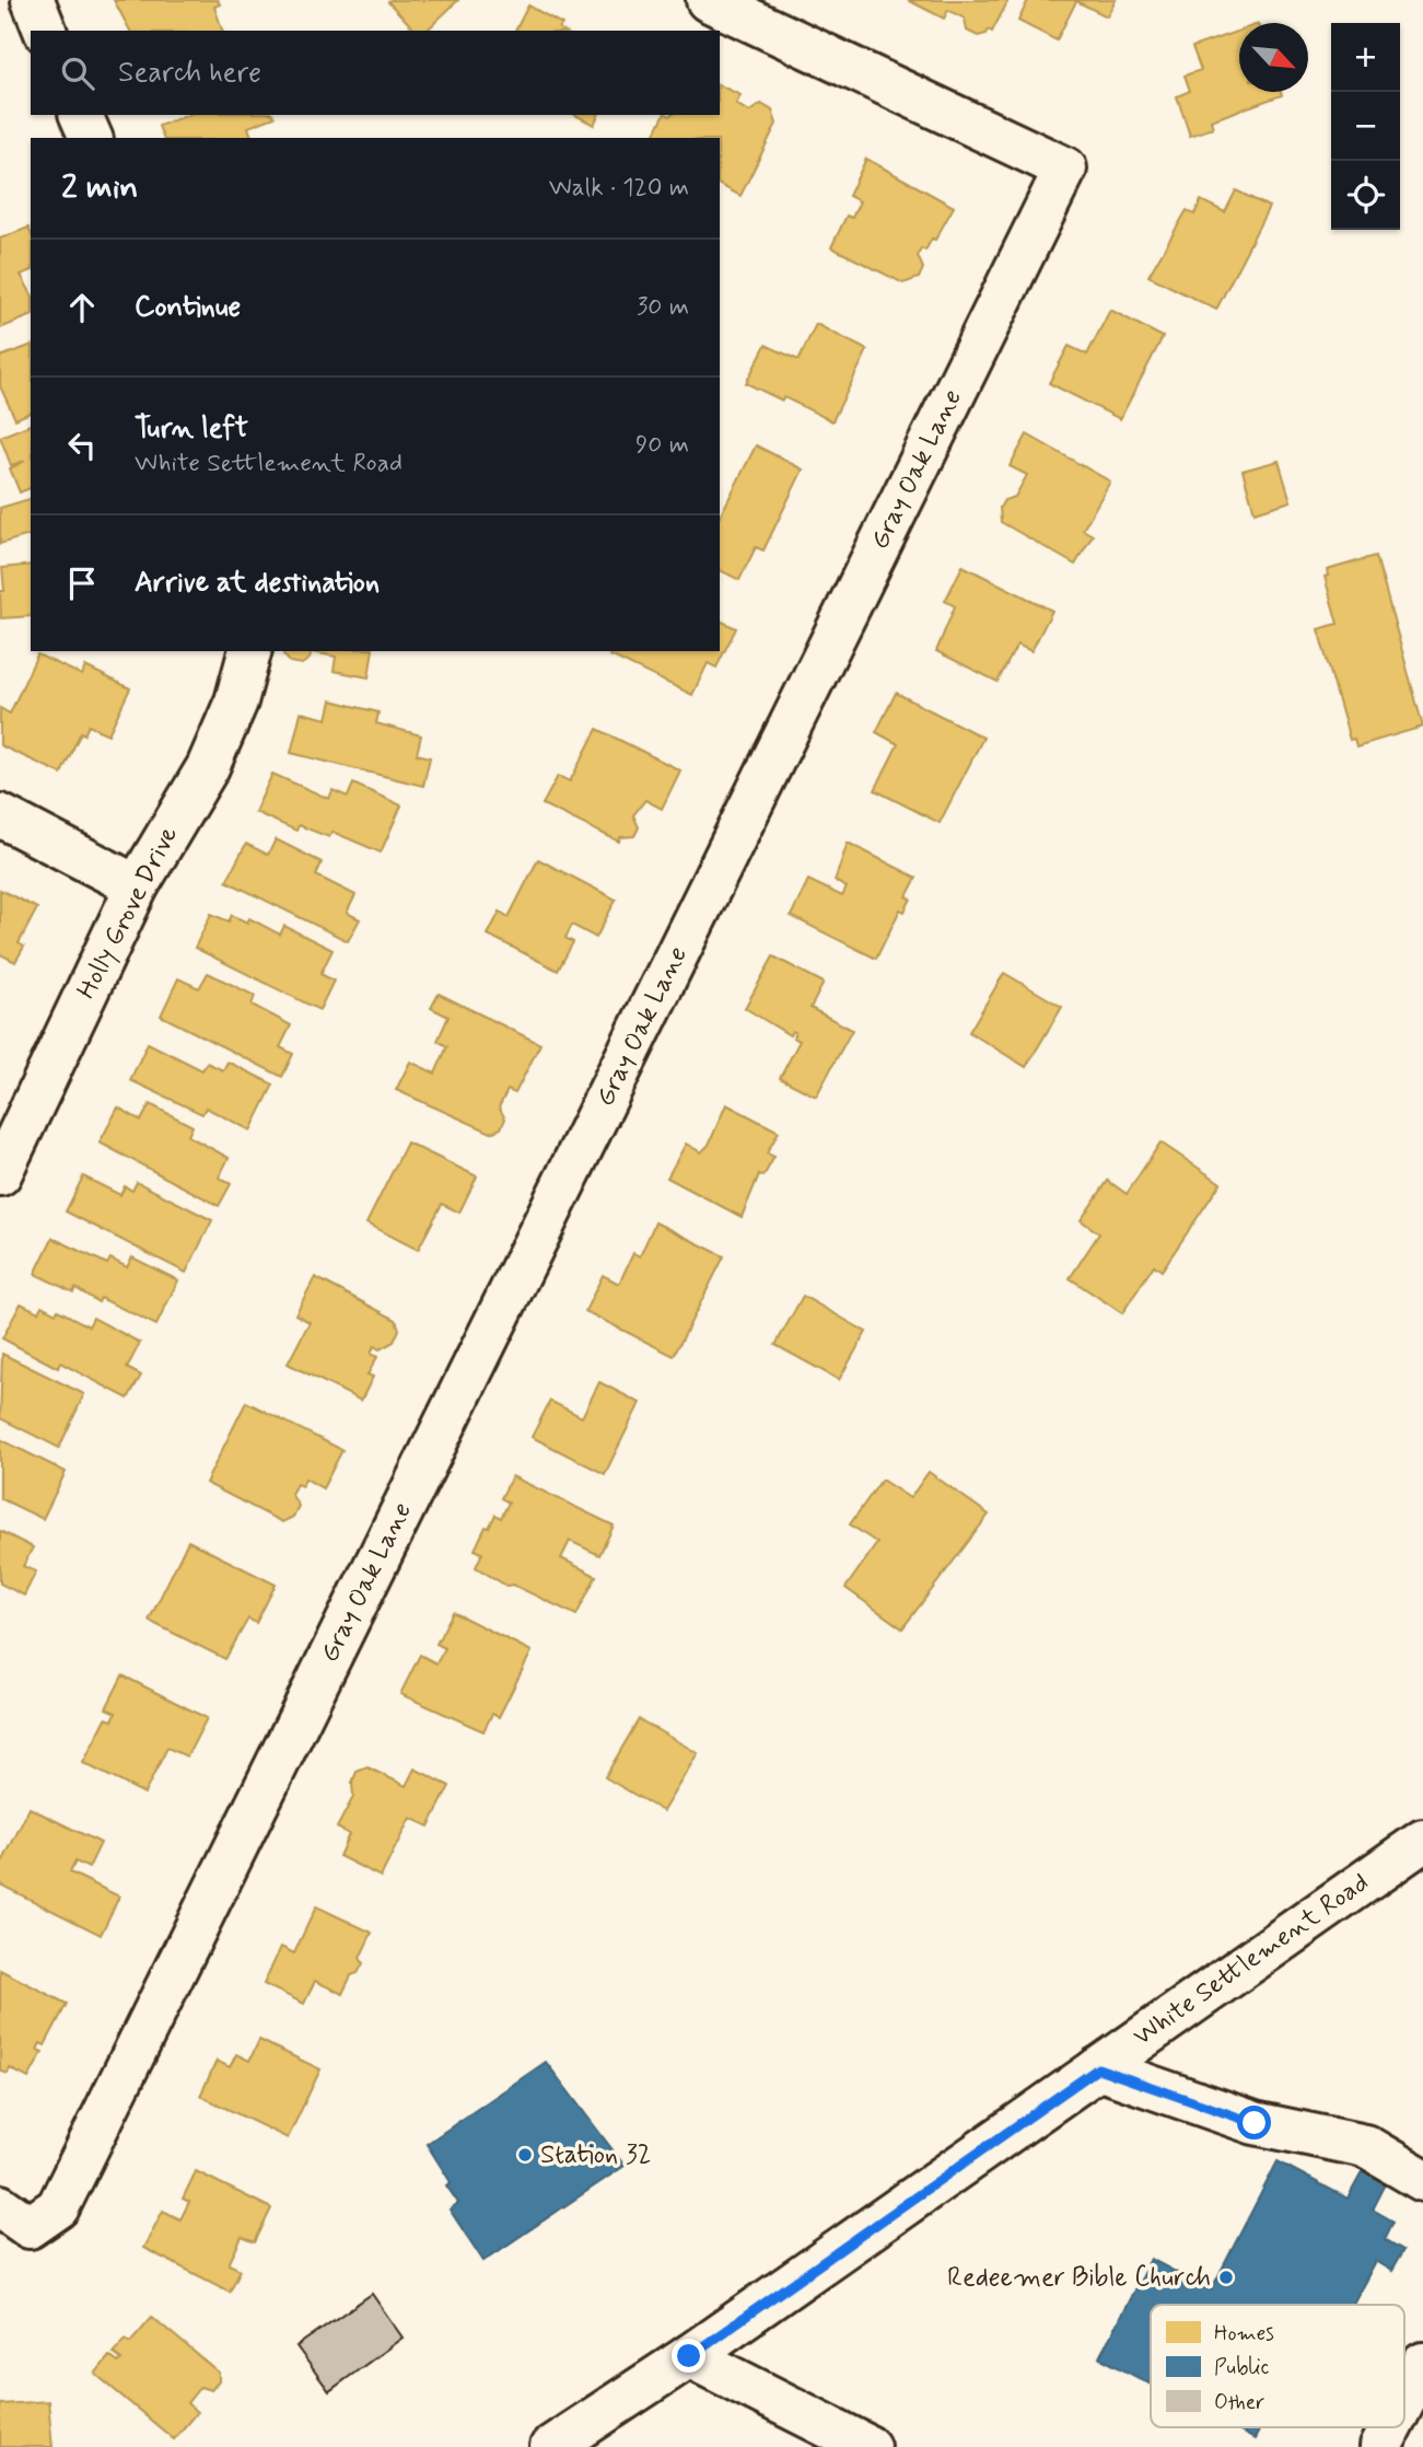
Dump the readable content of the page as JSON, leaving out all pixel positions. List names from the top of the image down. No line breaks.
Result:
{"streets":{"street":["Gray Oak Lane","Holly Grove Drive","White Settlement Road"]},"places":["Station 32","Redeemer Bible Church"],"legend":["Homes","Public","Other"],"north":"bottom right","page":{"map_buttons":["+","−"],"search":"Search here","heading":["2 min","Walk · 120 m"],"list":[["Continue","30 m"],["Turn left","White Settlement Road","90 m"],"Arrive at destination"]}}
